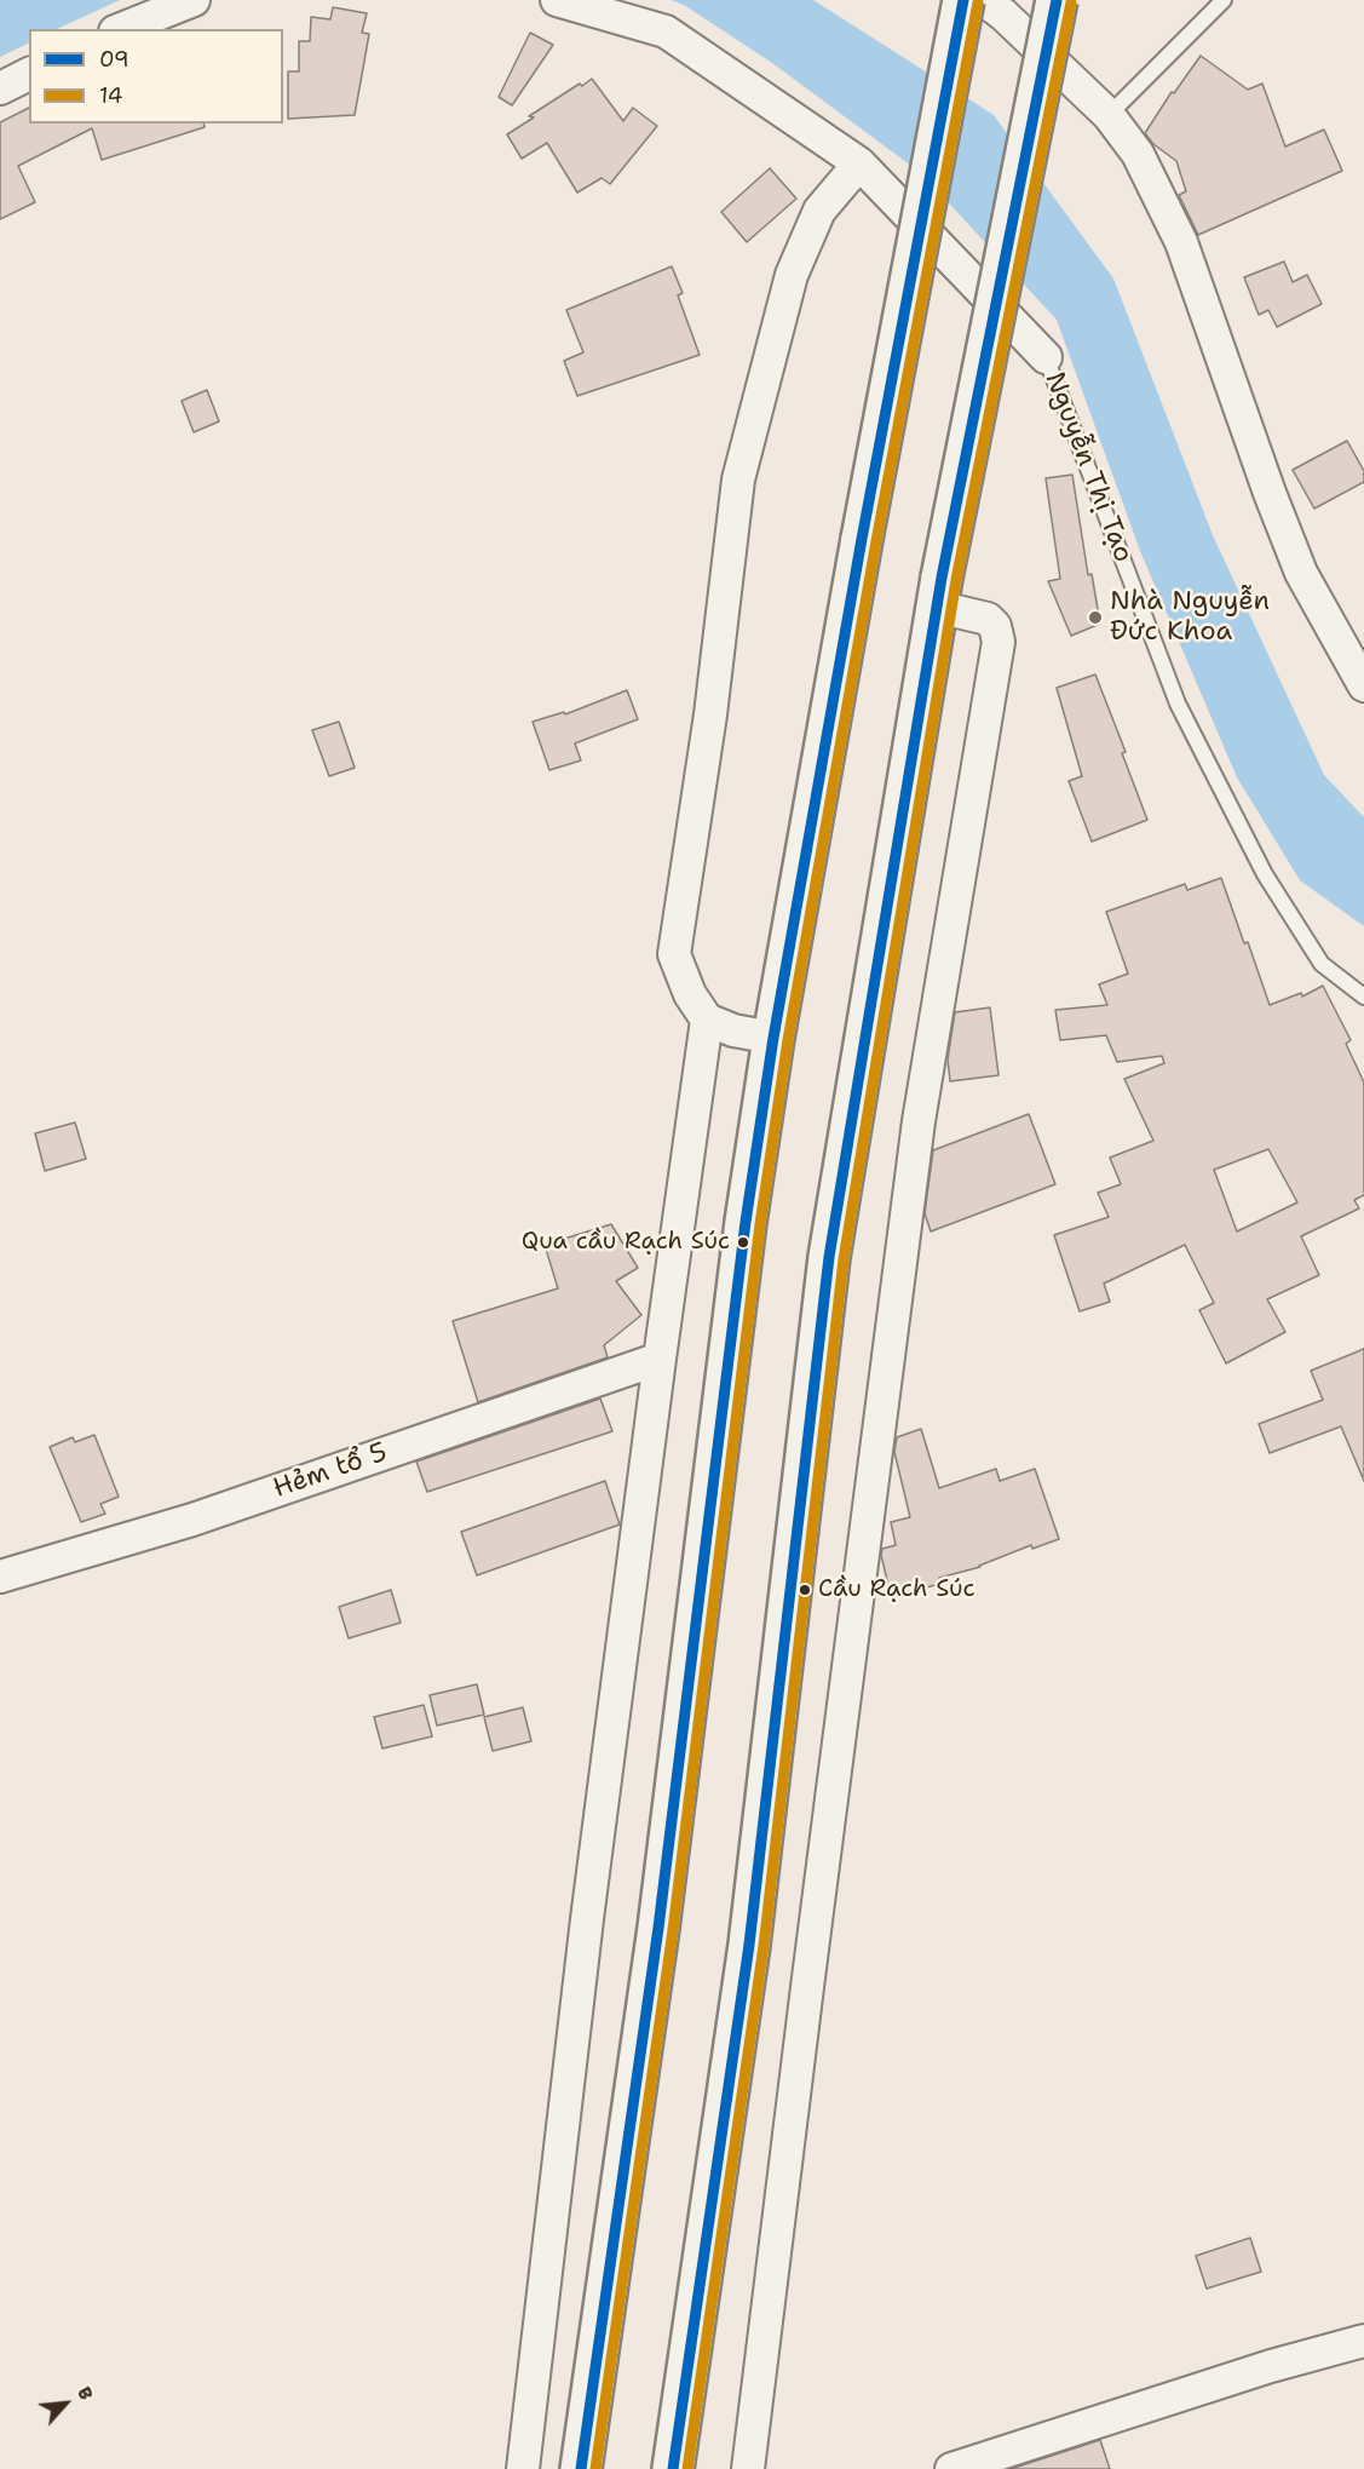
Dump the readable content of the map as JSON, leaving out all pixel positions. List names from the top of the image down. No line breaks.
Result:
{"streets":{"street":["Nguyễn Thị Tạo","Hẻm tổ 5"]},"places":["Nhà Nguyễn Đức Khoa","Qua cầu Rạch Súc","Cầu Rạch Súc"],"lines":["transit line 09","transit line 14"],"legend":["09","14"],"north":"top right"}
